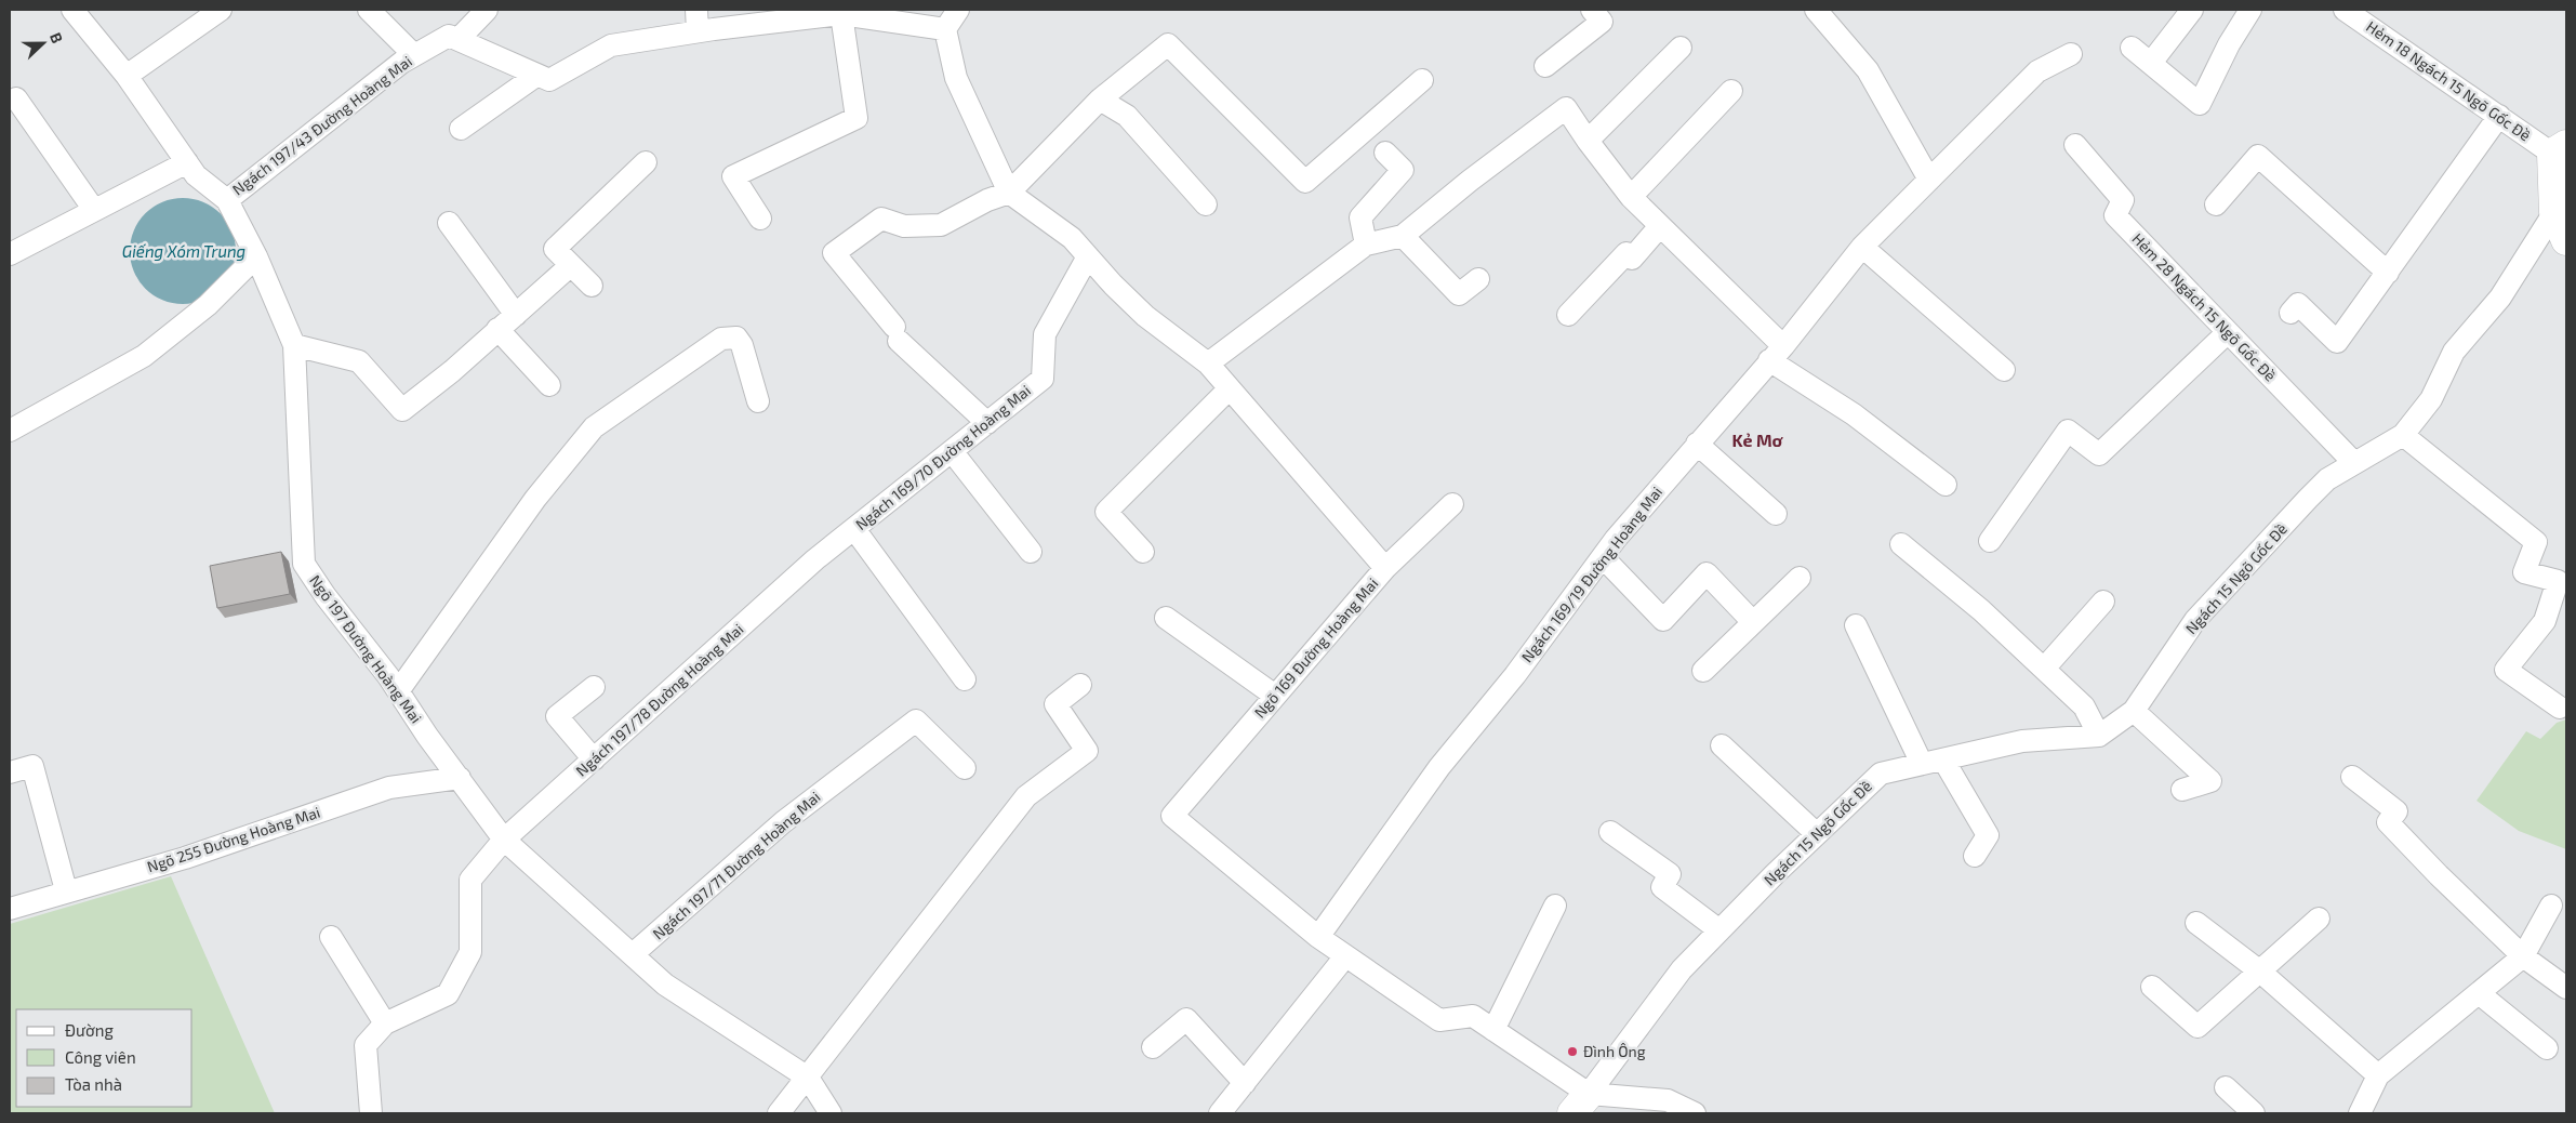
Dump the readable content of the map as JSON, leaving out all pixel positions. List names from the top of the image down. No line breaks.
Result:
{"streets":{"lane":["Hẻm 18 Ngách 15 Ngõ Gốc Đề","Ngách 197/43 Đường Hoàng Mai","Hẻm 28 Ngách 15 Ngõ Gốc Đề","Ngách 169/70 Đường Hoàng Mai","Ngách 169/19 Đường Hoàng Mai","Ngách 15 Ngõ Gốc Đề","Ngõ 169 Đường Hoàng Mai","Ngõ 197 Đường Hoàng Mai","Ngách 197/78 Đường Hoàng Mai","Ngõ 255 Đường Hoàng Mai","Ngách 197/71 Đường Hoàng Mai"]},"crossings":[["Ngách 197/43 Đường Hoàng Mai","Ngõ 197 Đường Hoàng Mai"],["Hẻm 28 Ngách 15 Ngõ Gốc Đề","Ngách 15 Ngõ Gốc Đề"],["Ngách 169/70 Đường Hoàng Mai","Ngõ 169 Đường Hoàng Mai"],["Ngách 169/70 Đường Hoàng Mai","Ngách 197/78 Đường Hoàng Mai"],["Ngách 169/19 Đường Hoàng Mai","Ngõ 169 Đường Hoàng Mai"],["Ngách 15 Ngõ Gốc Đề","Ngõ 169 Đường Hoàng Mai"],["Ngõ 197 Đường Hoàng Mai","Ngách 197/78 Đường Hoàng Mai"],["Ngõ 197 Đường Hoàng Mai","Ngõ 255 Đường Hoàng Mai"],["Ngõ 197 Đường Hoàng Mai","Ngách 197/71 Đường Hoàng Mai"]],"districts":["Kẻ Mơ"],"water":["Giếng Xóm Trung"],"places":["Đình Ông"],"legend":["Đường","Công viên","Tòa nhà"],"north":"right"}
